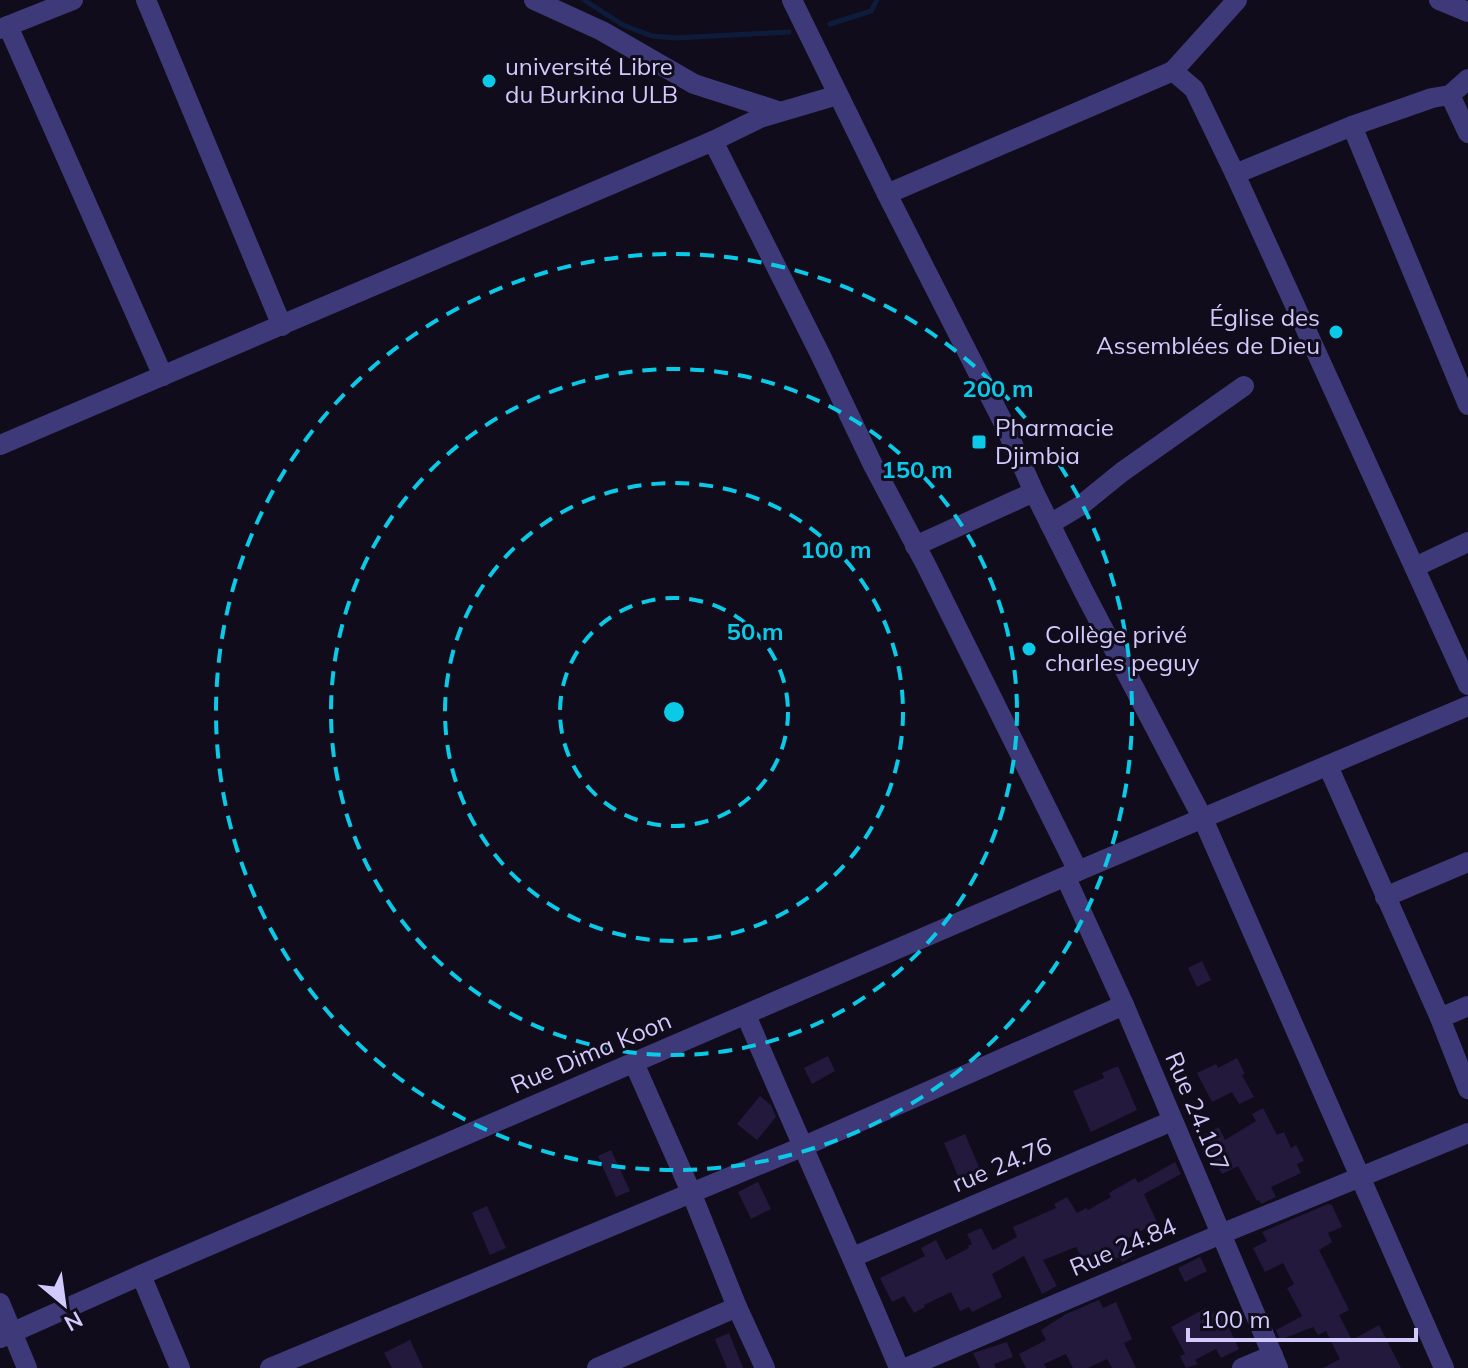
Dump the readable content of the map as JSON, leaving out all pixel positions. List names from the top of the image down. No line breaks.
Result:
{"streets":{"street":["Rue Dima Koon","Rue 24.107","rue 24.76","Rue 24.84"]},"crossings":[["Rue Dima Koon","Rue 24.107"],["Rue 24.107","rue 24.76"],["Rue 24.107","Rue 24.84"]],"places":{"other":["université Libre du Burkina ULB","Église des Assemblées de Dieu","Collège privé charles peguy"],"transit":["Pharmacie Djimbia"]},"scale_bar":"100 m","north":"bottom right","rings":["200 m","150 m","100 m","50 m"]}
